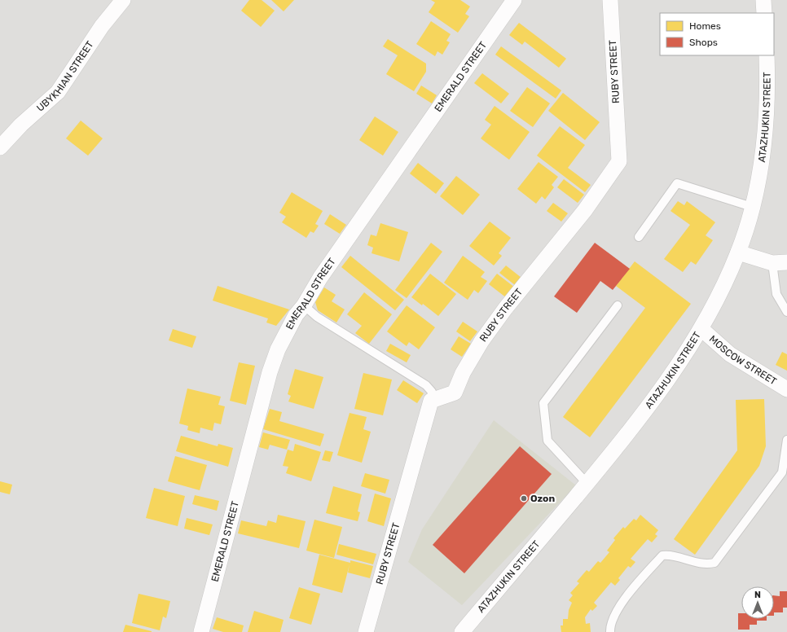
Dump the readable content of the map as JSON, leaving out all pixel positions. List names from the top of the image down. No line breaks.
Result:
{"streets":{"street":["RUBY STREET","UBYKHIAN STREET","EMERALD STREET","ATAZHUKIN STREET","MOSCOW STREET"]},"crossings":[["ATAZHUKIN STREET","MOSCOW STREET"]],"places":["Ozon"],"legend":["Homes","Shops"],"north":"top"}
